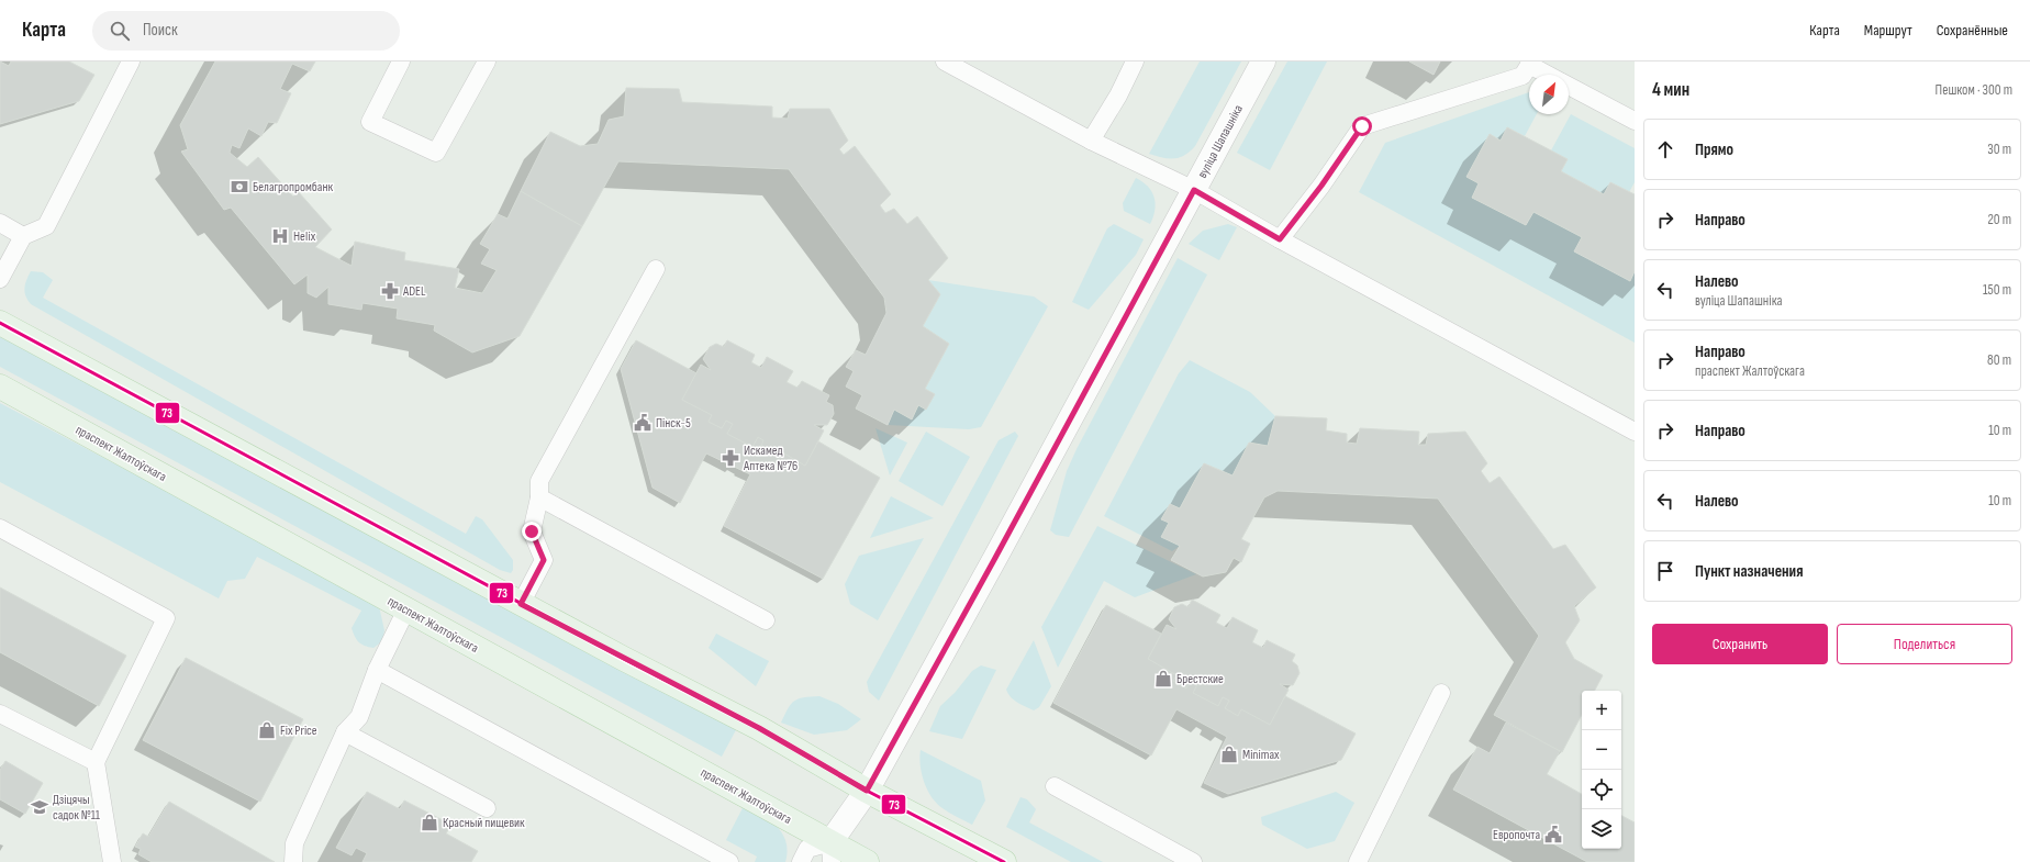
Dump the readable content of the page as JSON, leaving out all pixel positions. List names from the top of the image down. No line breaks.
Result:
{"streets":{"main road":["праспект Жалтоўскага"],"street":["вуліца Шапашніка"]},"crossings":[["вуліца Шапашніка","праспект Жалтоўскага"]],"places":{"bank":["Белагропромбанк"],"hospital":["Helix"],"pharmacy":["ADEL","Искамед Аптека №76"],"public building":["Пінск-5","Европочта"],"shop":["Брестские","Fix Price","Minimax","Красный пищевик"],"school or university":["Дзіцячы садок №11"]},"lines":["transit line 73"],"north":"top right","page":{"header":"Карта","search":"Поиск","nav":["Карта","Маршрут","Сохранённые"],"heading":["4 мин","Пешком · 300 m"],"list":[["Прямо","30 m"],["Направо","20 m"],["Налево","вуліца Шапашніка","150 m"],["Направо","праспект Жалтоўскага","80 m"],["Направо","10 m"],["Налево","10 m"],"Пункт назначения"],"buttons":["Сохранить","Поделиться"],"map_buttons":["+","−"]}}
